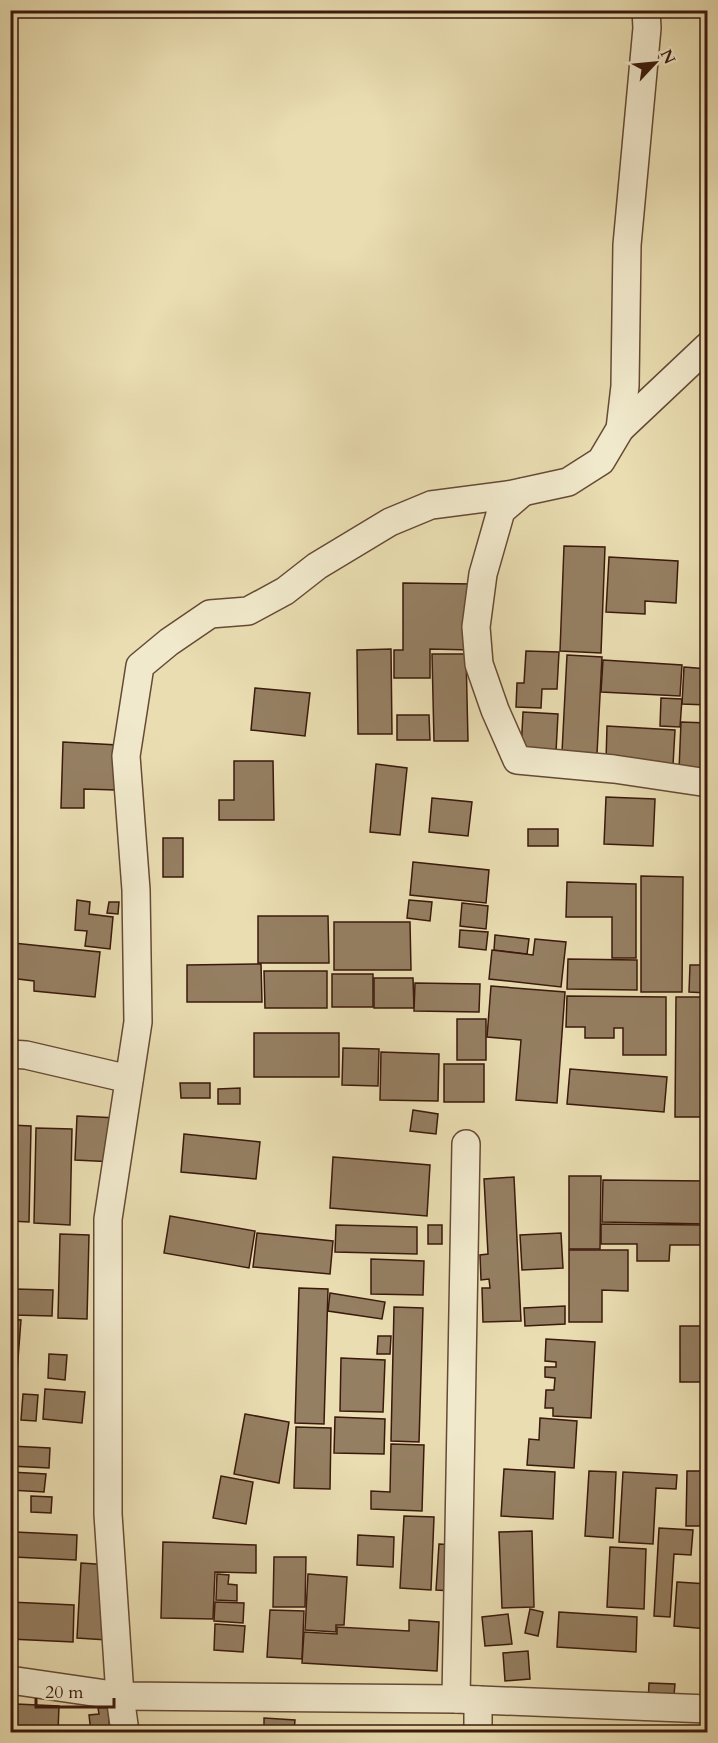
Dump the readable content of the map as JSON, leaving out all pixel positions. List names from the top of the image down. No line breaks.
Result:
{"scale_bar":"20 m","north":"top right"}
